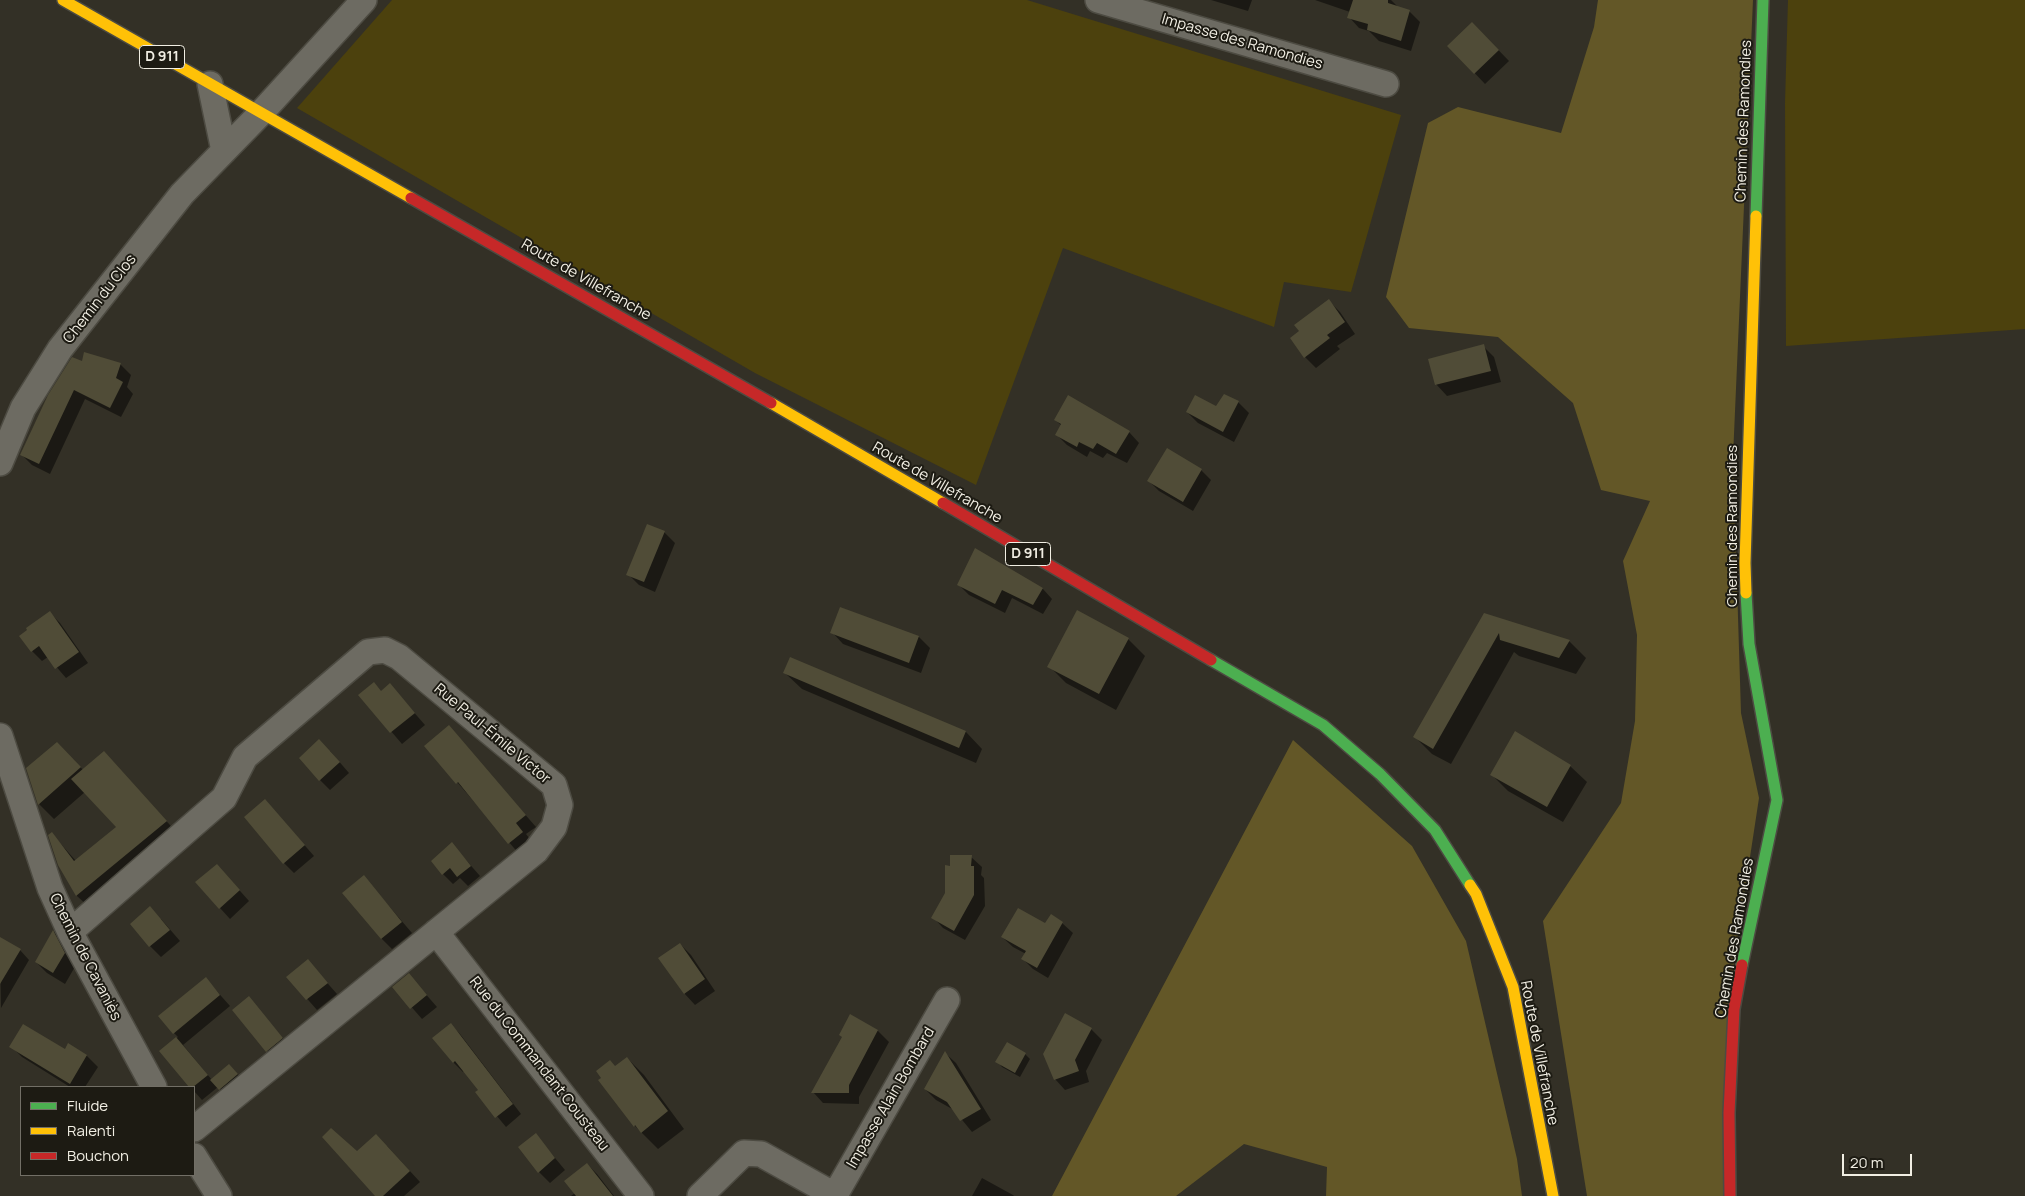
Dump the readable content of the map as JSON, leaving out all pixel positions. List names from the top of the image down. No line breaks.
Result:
{"streets":{"main road":["D 911","Chemin des Ramondies","Route de Villefranche"],"street":["Impasse des Ramondies","Chemin du Clos","Rue Paul-Émile Victor","Chemin de Cavaniès","Rue du Commandant Cousteau","Impasse Alain Bombard"]},"crossings":[["Route de Villefranche","Chemin du Clos"],["Rue Paul-Émile Victor","Chemin de Cavaniès"],["Rue Paul-Émile Victor","Rue du Commandant Cousteau"]],"legend":["Fluide","Ralenti","Bouchon"],"scale_bar":"20 m"}
